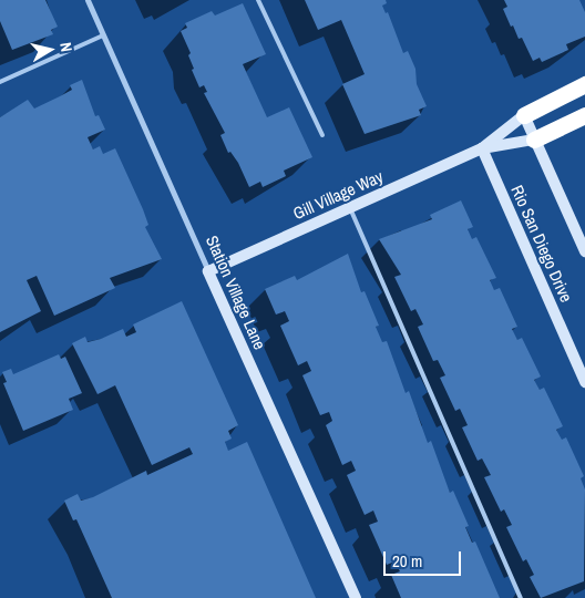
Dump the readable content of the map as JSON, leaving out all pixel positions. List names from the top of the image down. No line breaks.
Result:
{"streets":{"street":["Gill Village Way","Rio San Diego Drive","Station Village Lane"]},"crossings":[["Gill Village Way","Rio San Diego Drive"],["Gill Village Way","Station Village Lane"]],"scale_bar":"20 m","north":"right"}
